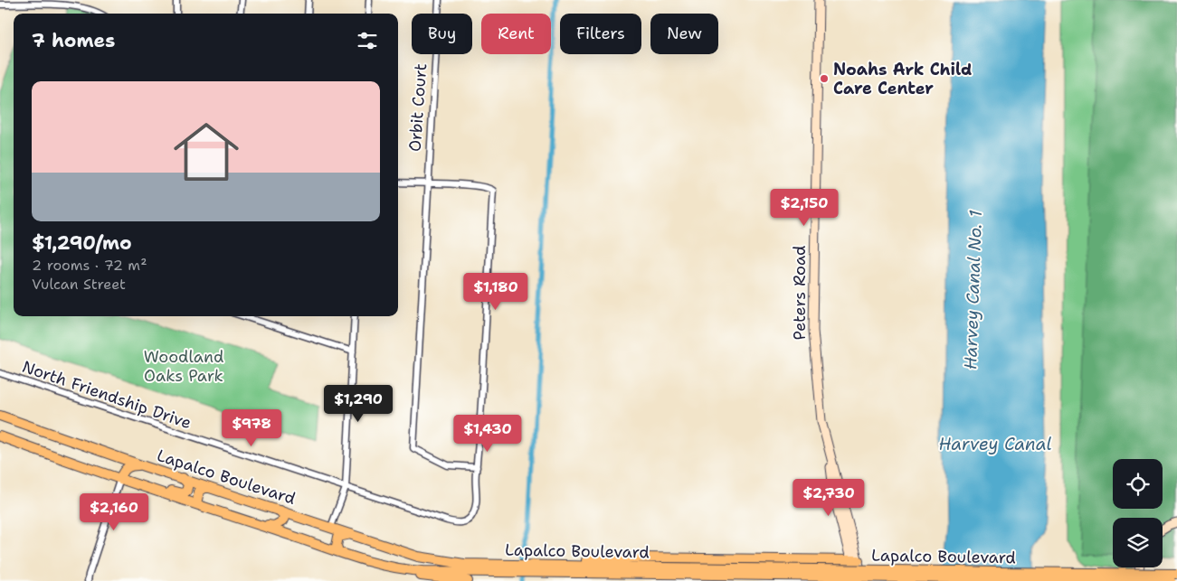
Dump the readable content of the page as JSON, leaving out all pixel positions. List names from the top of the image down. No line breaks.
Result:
{"streets":{"main road":["Peters Road","Lapalco Boulevard"],"street":["Orbit Court","North Friendship Drive"]},"crossings":[["Orbit Court","North Friendship Drive"]],"water":["Harvey Canal No. 1","Harvey Canal"],"parks":["Woodland Oaks Park"],"places":["Noahs Ark Child Care Center"],"page":{"chip":["Buy","Rent","Filters","New"],"heading":"7 homes","list":[{"name":"$1,290/mo","note":"2 rooms · 72 m² · Vulcan Street"}],"price":["$2,150","$1,180","$1,290","$978","$1,430","$2,730","$2,160"]}}
